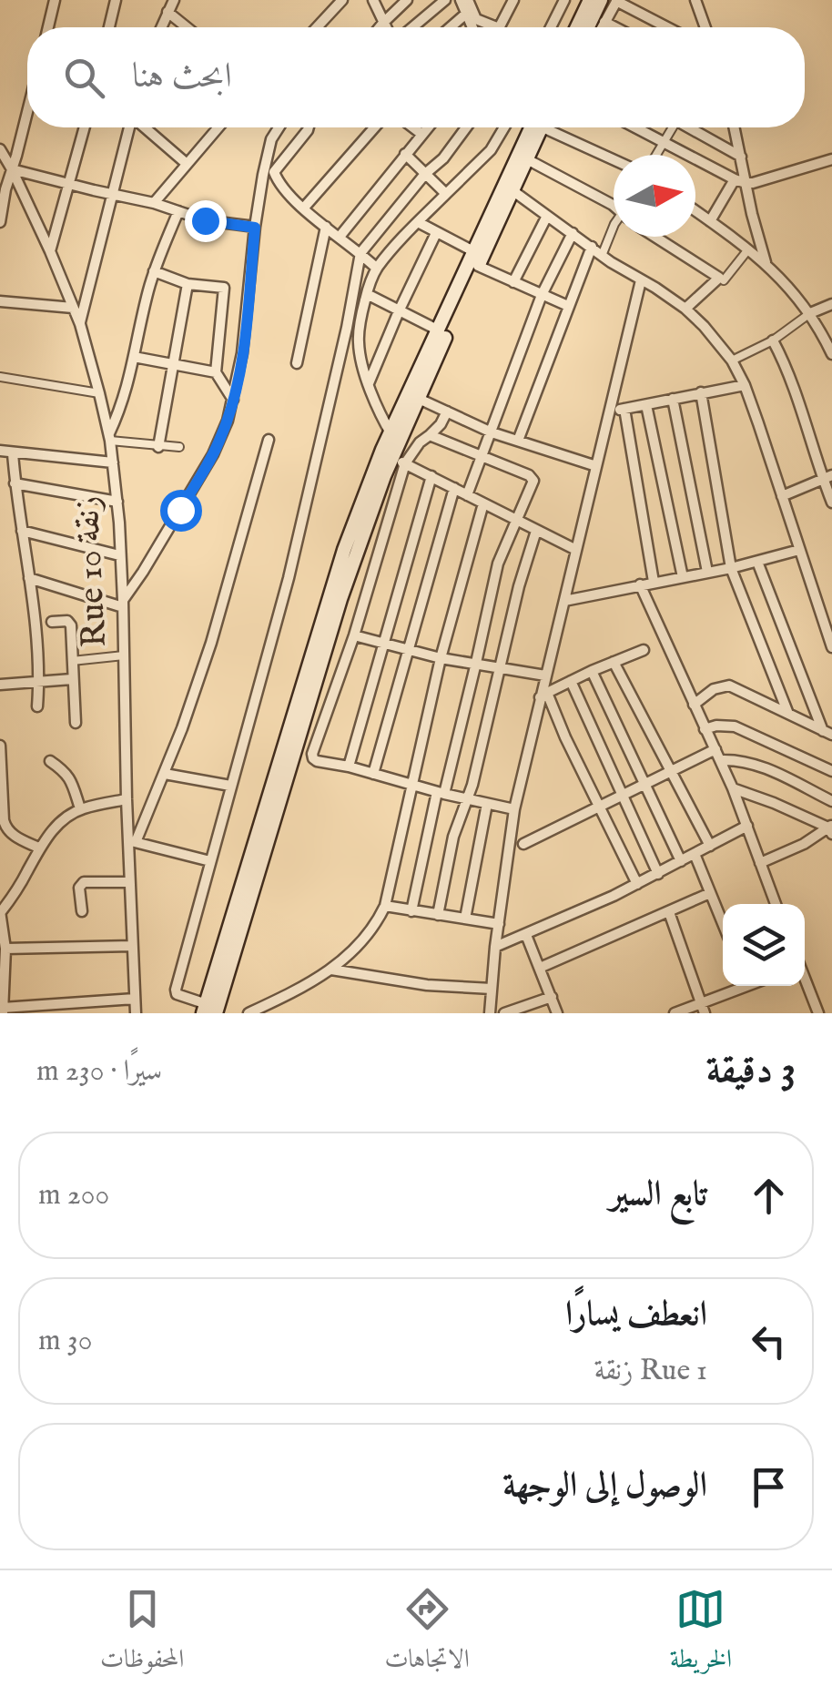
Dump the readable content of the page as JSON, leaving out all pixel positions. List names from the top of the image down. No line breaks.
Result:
{"streets":{"street":["Rue 10 زنقة"]},"north":"right","page":{"search":"ابحث هنا","heading":["3 دقيقة","سيرًا · 230 m"],"list":[["تابع السير","200 m"],["انعطف يسارًا","Rue 1 زنقة","30 m"],"الوصول إلى الوجهة"],"nav":["الخريطة","الاتجاهات","المحفوظات"]}}
